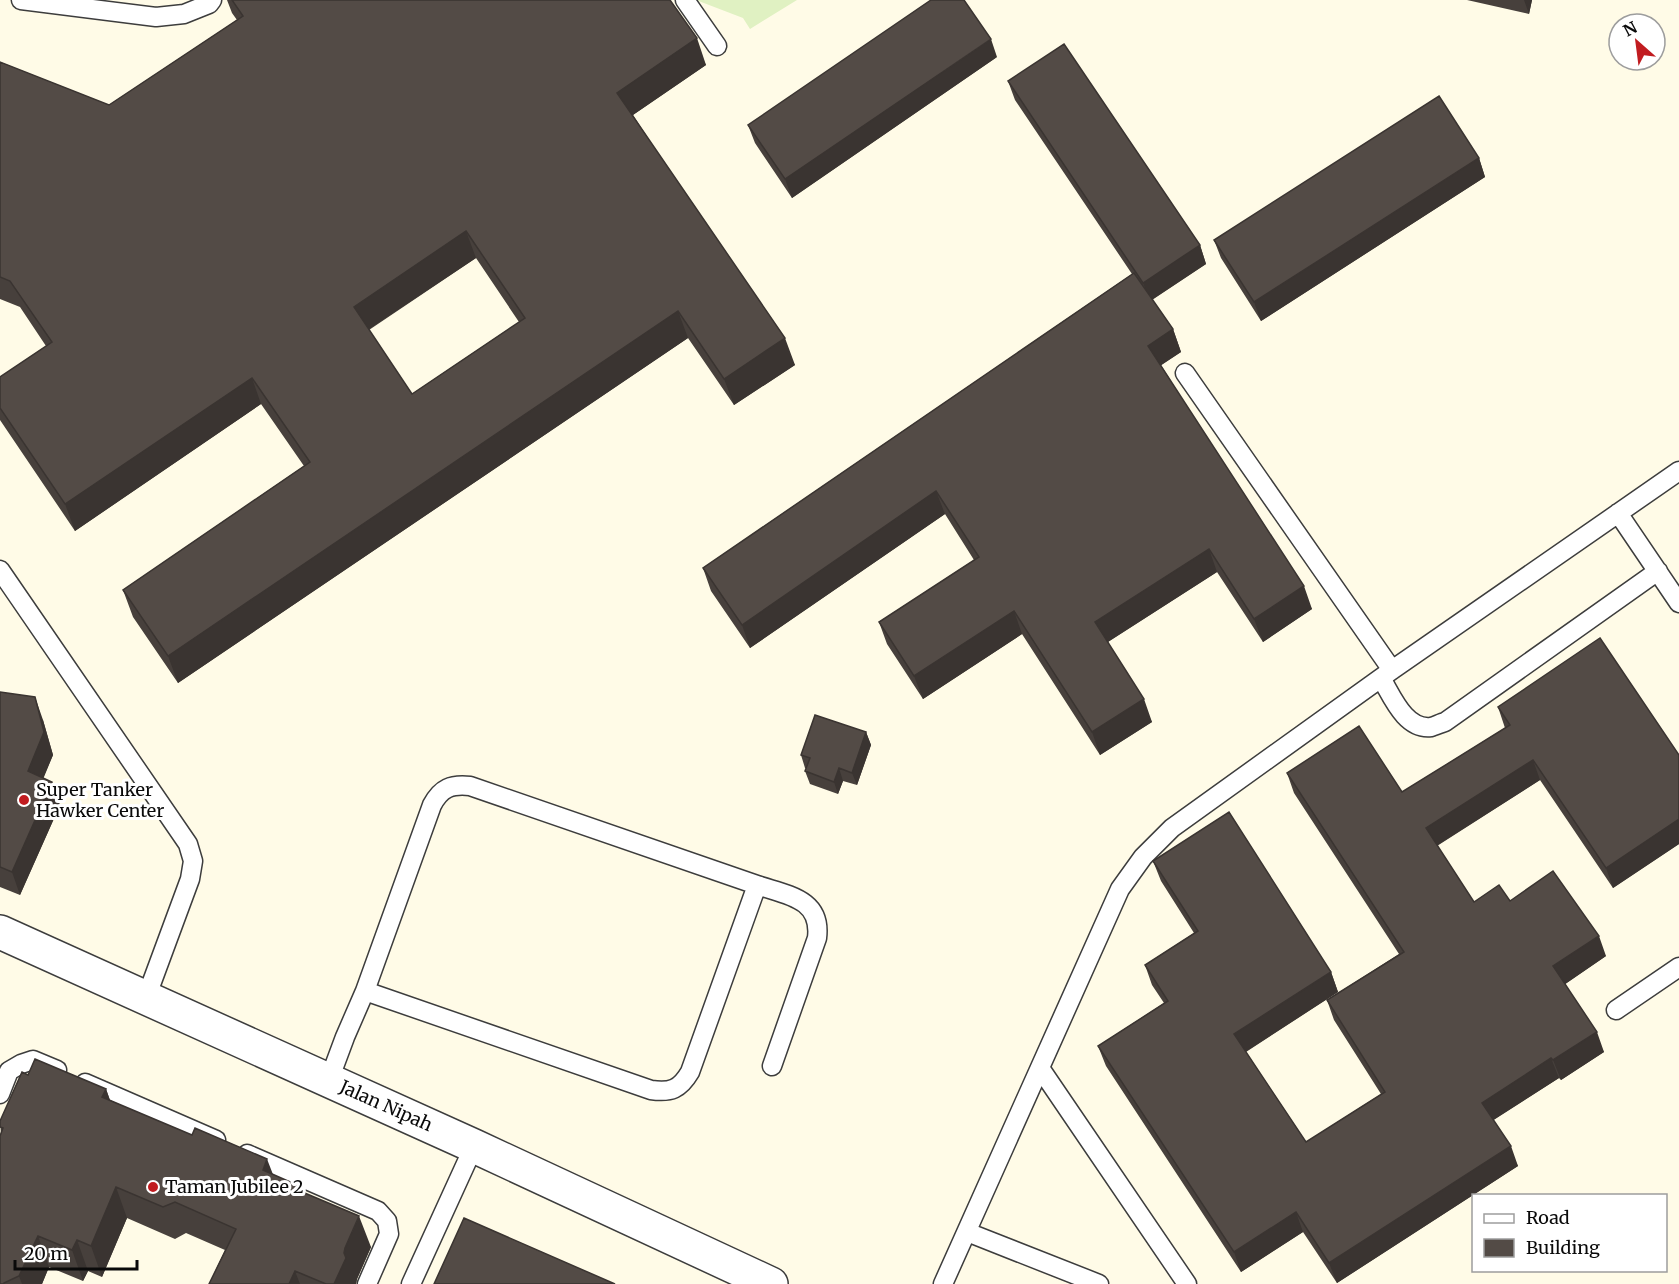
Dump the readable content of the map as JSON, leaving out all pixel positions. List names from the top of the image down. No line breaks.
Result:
{"streets":{"street":["Jalan Nipah"]},"places":["Super Tanker Hawker Center","Taman Jubilee 2"],"legend":["Road","Building"],"scale_bar":"20 m","north":"top left"}
